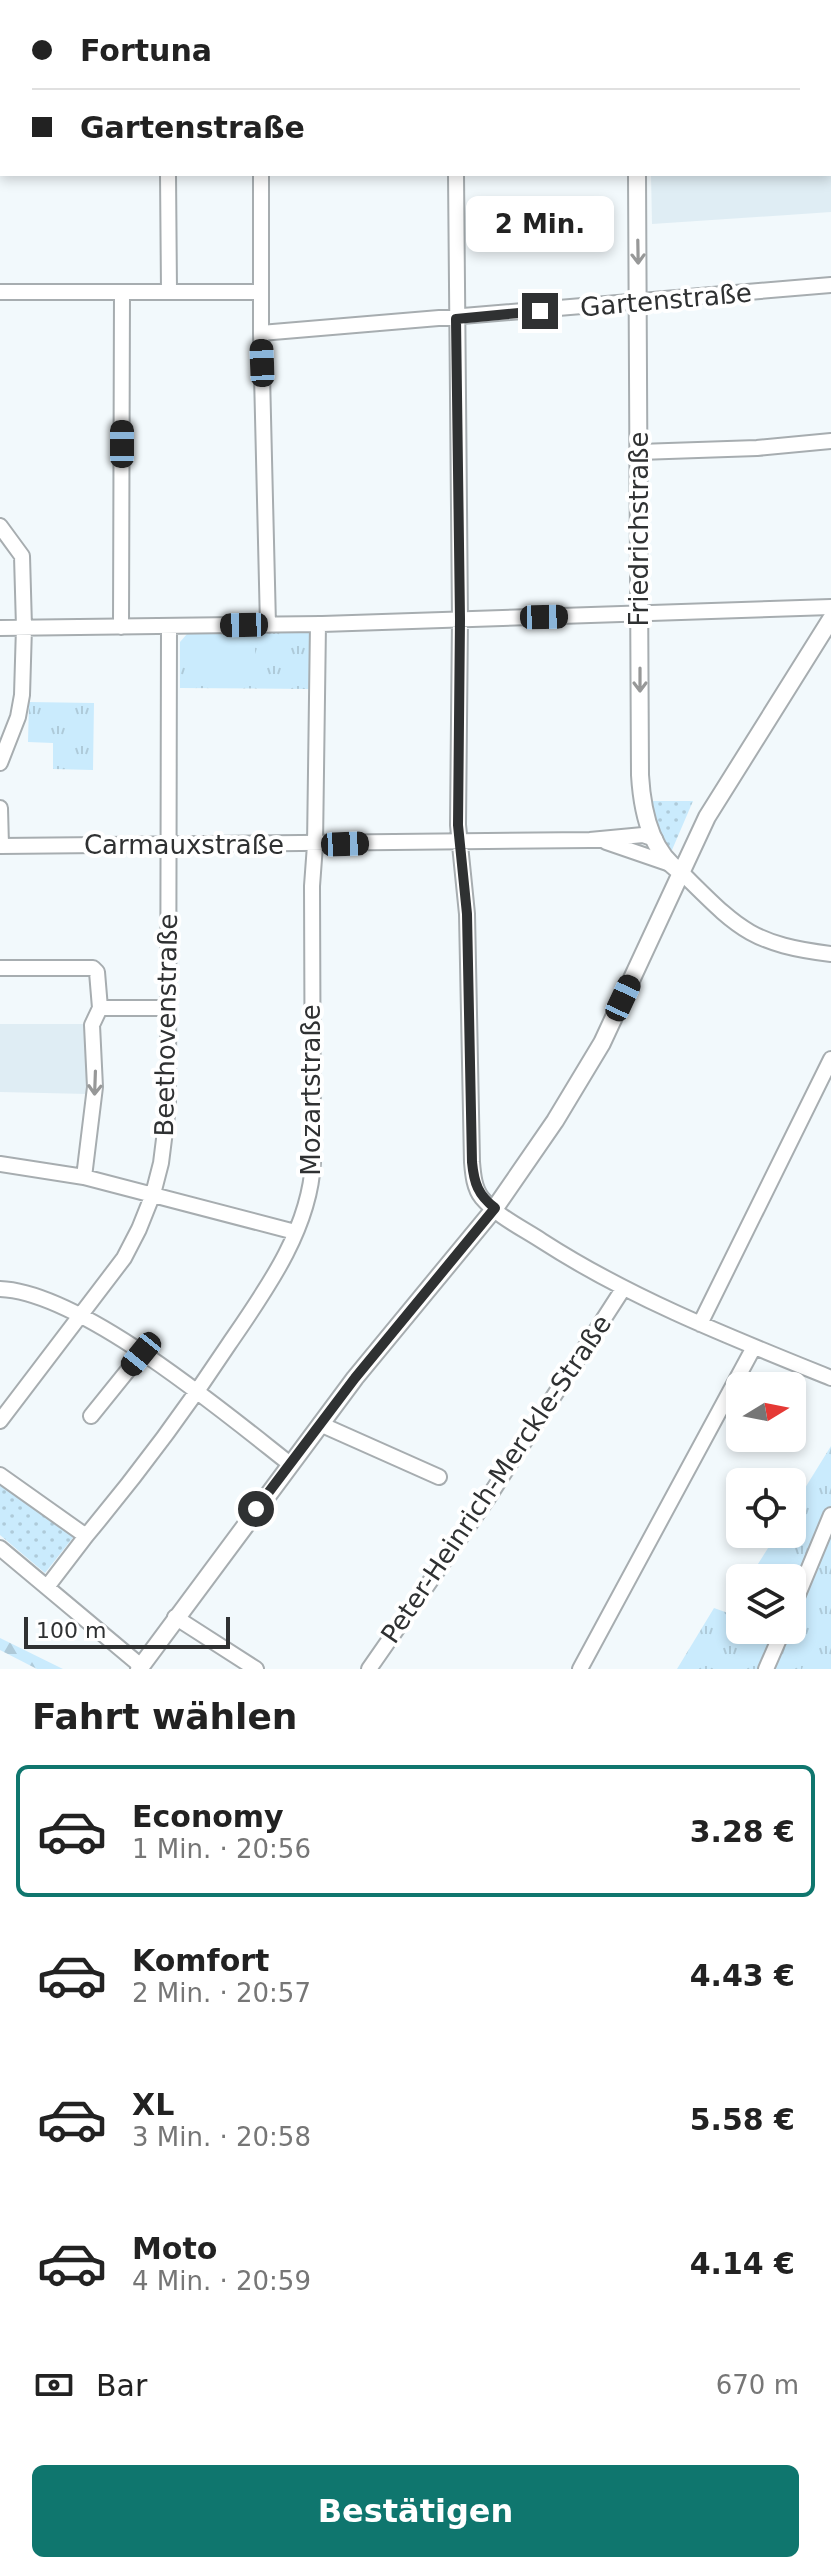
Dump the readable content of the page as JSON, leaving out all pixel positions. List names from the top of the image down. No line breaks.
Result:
{"streets":{"main road":["Friedrichstraße"],"street":["Gartenstraße","Carmauxstraße","Beethovenstraße","Mozartstraße","Peter-Heinrich-Merckle-Straße"]},"crossings":[["Gartenstraße","Friedrichstraße"],["Friedrichstraße","Carmauxstraße"],["Carmauxstraße","Beethovenstraße"],["Carmauxstraße","Mozartstraße"]],"one_way":["Friedrichstraße"],"scale_bar":"100 m","north":"right","page":{"banner":["Fortuna","Gartenstraße"],"bubble":"2 Min.","scale":"100 m","heading":"Fahrt wählen","list":[{"name":"Economy","note":"1 Min. · 20:56","value":"3.28 €"},{"name":"Komfort","note":"2 Min. · 20:57","value":"4.43 €"},{"name":"XL","note":"3 Min. · 20:58","value":"5.58 €"},{"name":"Moto","note":"4 Min. · 20:59","value":"4.14 €"}],"pay":["Bar","670 m"],"buttons":"Bestätigen"}}
